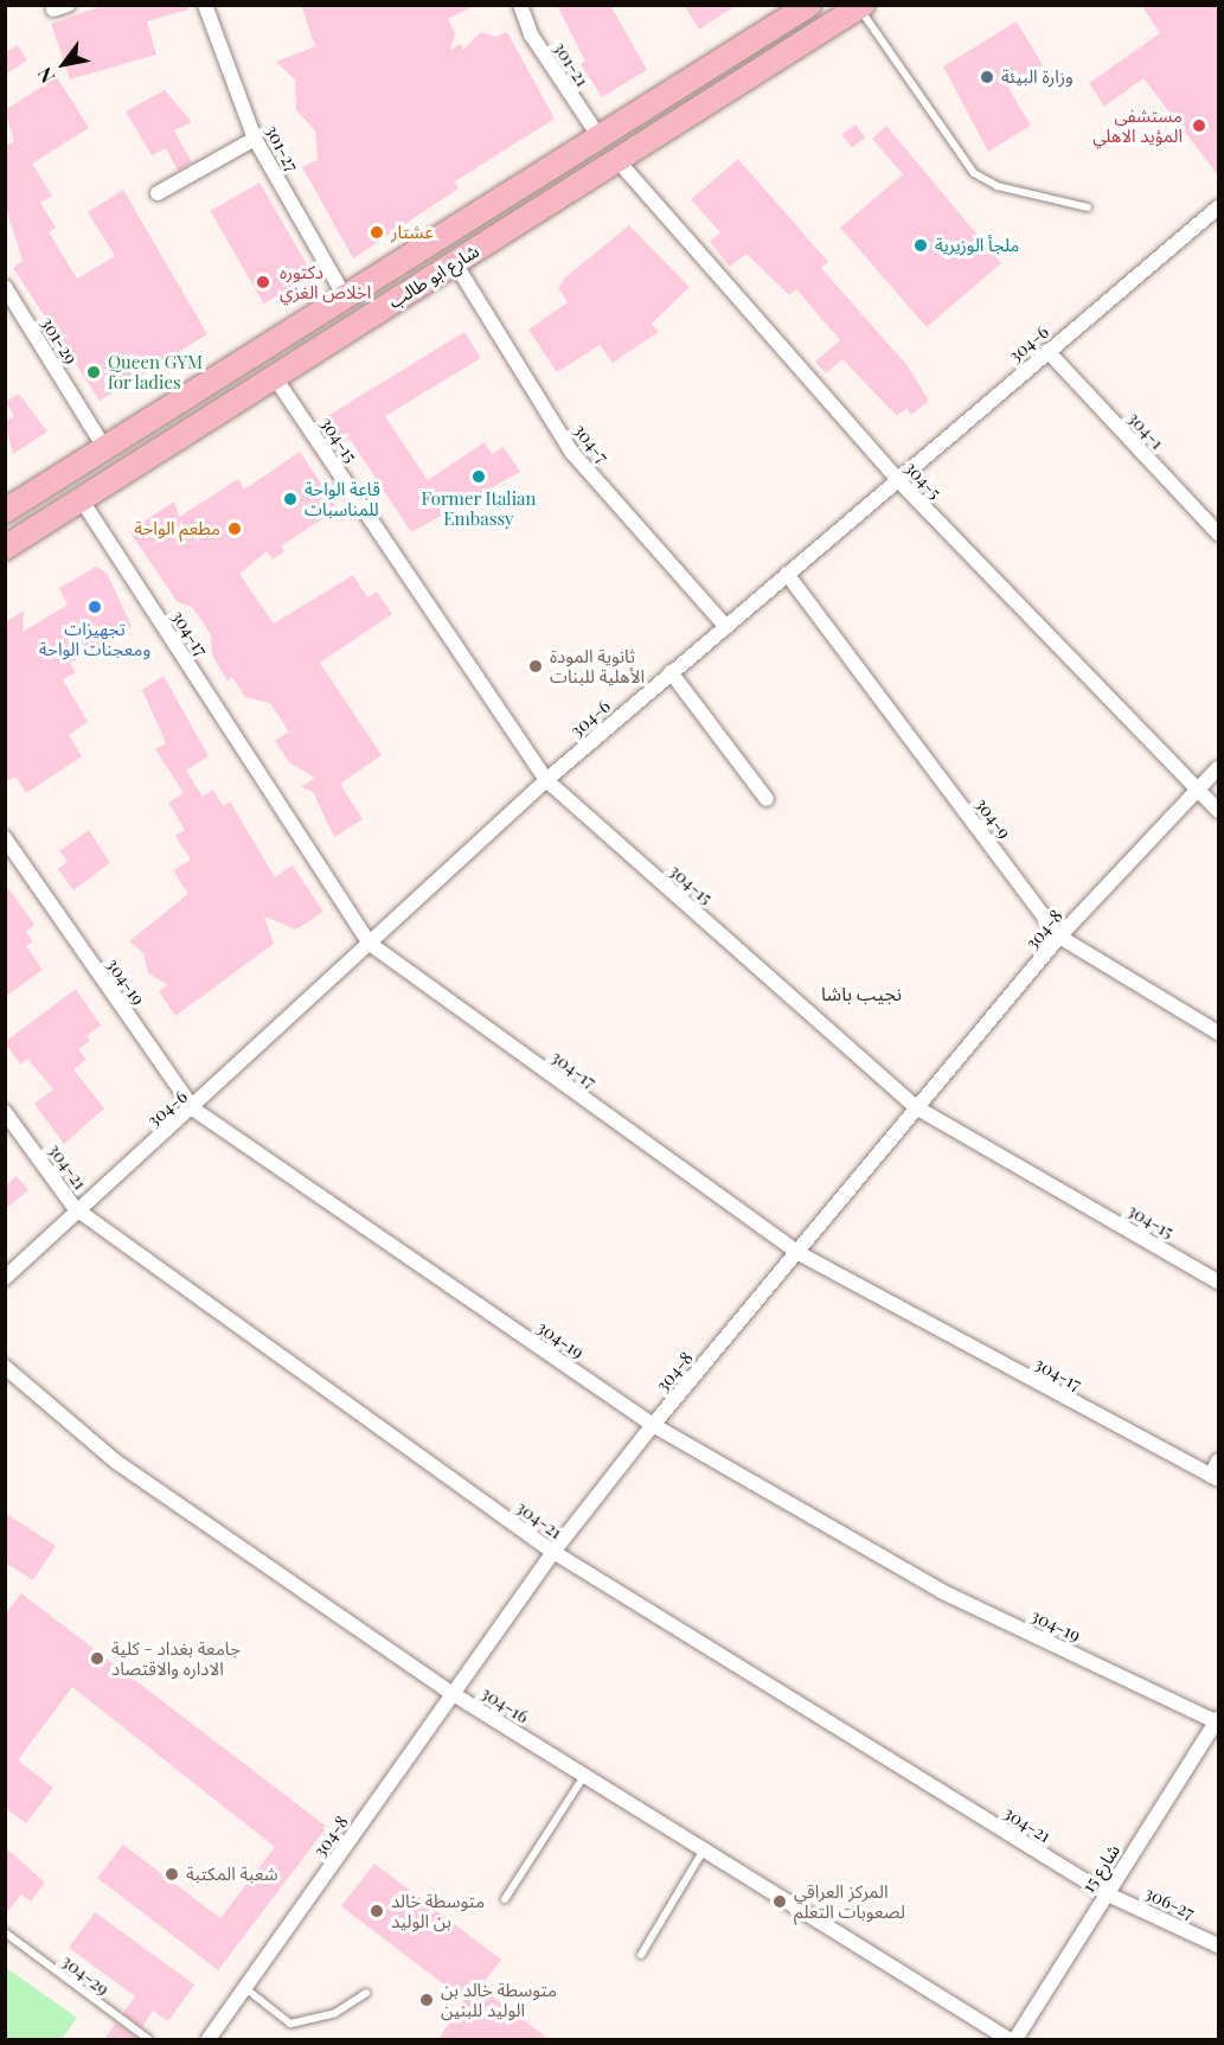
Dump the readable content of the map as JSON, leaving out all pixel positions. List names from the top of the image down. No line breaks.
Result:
{"streets":{"main road":["شارع ابو طالب"],"street":["301-21","301-27","301-29","304-6","304-1","304-15","304-7","304-5","304-17","304-9","304-8","304-19","304-21","304-16","شارع 15","306-27"],"lane":["304-29"]},"crossings":[["301-21","شارع ابو طالب"],["301-27","شارع ابو طالب"],["شارع ابو طالب","301-29"],["شارع ابو طالب","304-15"],["شارع ابو طالب","304-7"],["شارع ابو طالب","304-5"],["شارع ابو طالب","304-17"],["304-6","304-1"],["304-6","304-15"],["304-6","304-7"],["304-6","304-5"],["304-6","304-17"],["304-6","304-9"],["304-6","304-19"],["304-6","304-21"],["304-15","304-8"],["304-5","304-8"],["304-17","304-8"],["304-9","304-8"],["304-8","304-19"],["304-8","304-21"],["304-8","304-16"],["304-19","شارع 15"],["304-21","شارع 15"],["304-21","306-27"],["شارع 15","306-27"]],"districts":["نجيب باشا"],"places":["وزارة البيئة","مستشفى المؤيد الاهلي","عشتار","ملجأ الوزيرية","دكتوره اخلاص الغزي","Queen GYM for ladies","Former Italian Embassy","قاعة الواحة للمناسبات","مطعم الواحة","تجهيزات ومعجنات الواحة","ثانوية المودة الأهلية للبنات","جامعة بغداد - كلية الاداره والاقتصاد","شعبة المكتبة","المركز العراقي لصعوبات التعلم","متوسطة خالد بن الوليد","متوسطة خالد بن الوليد للبنين"],"north":"bottom left"}
